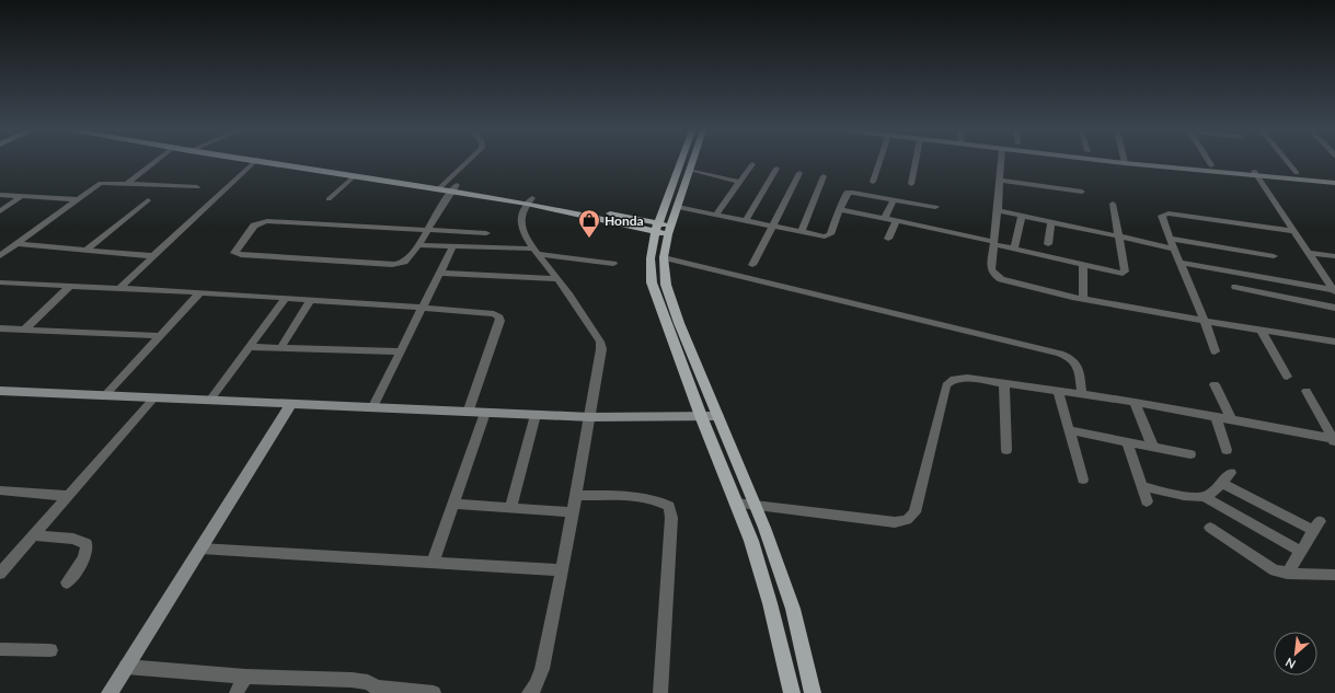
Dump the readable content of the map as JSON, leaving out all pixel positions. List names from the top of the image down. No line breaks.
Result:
{"places":{"shop":["Honda"]},"north":"bottom left"}
